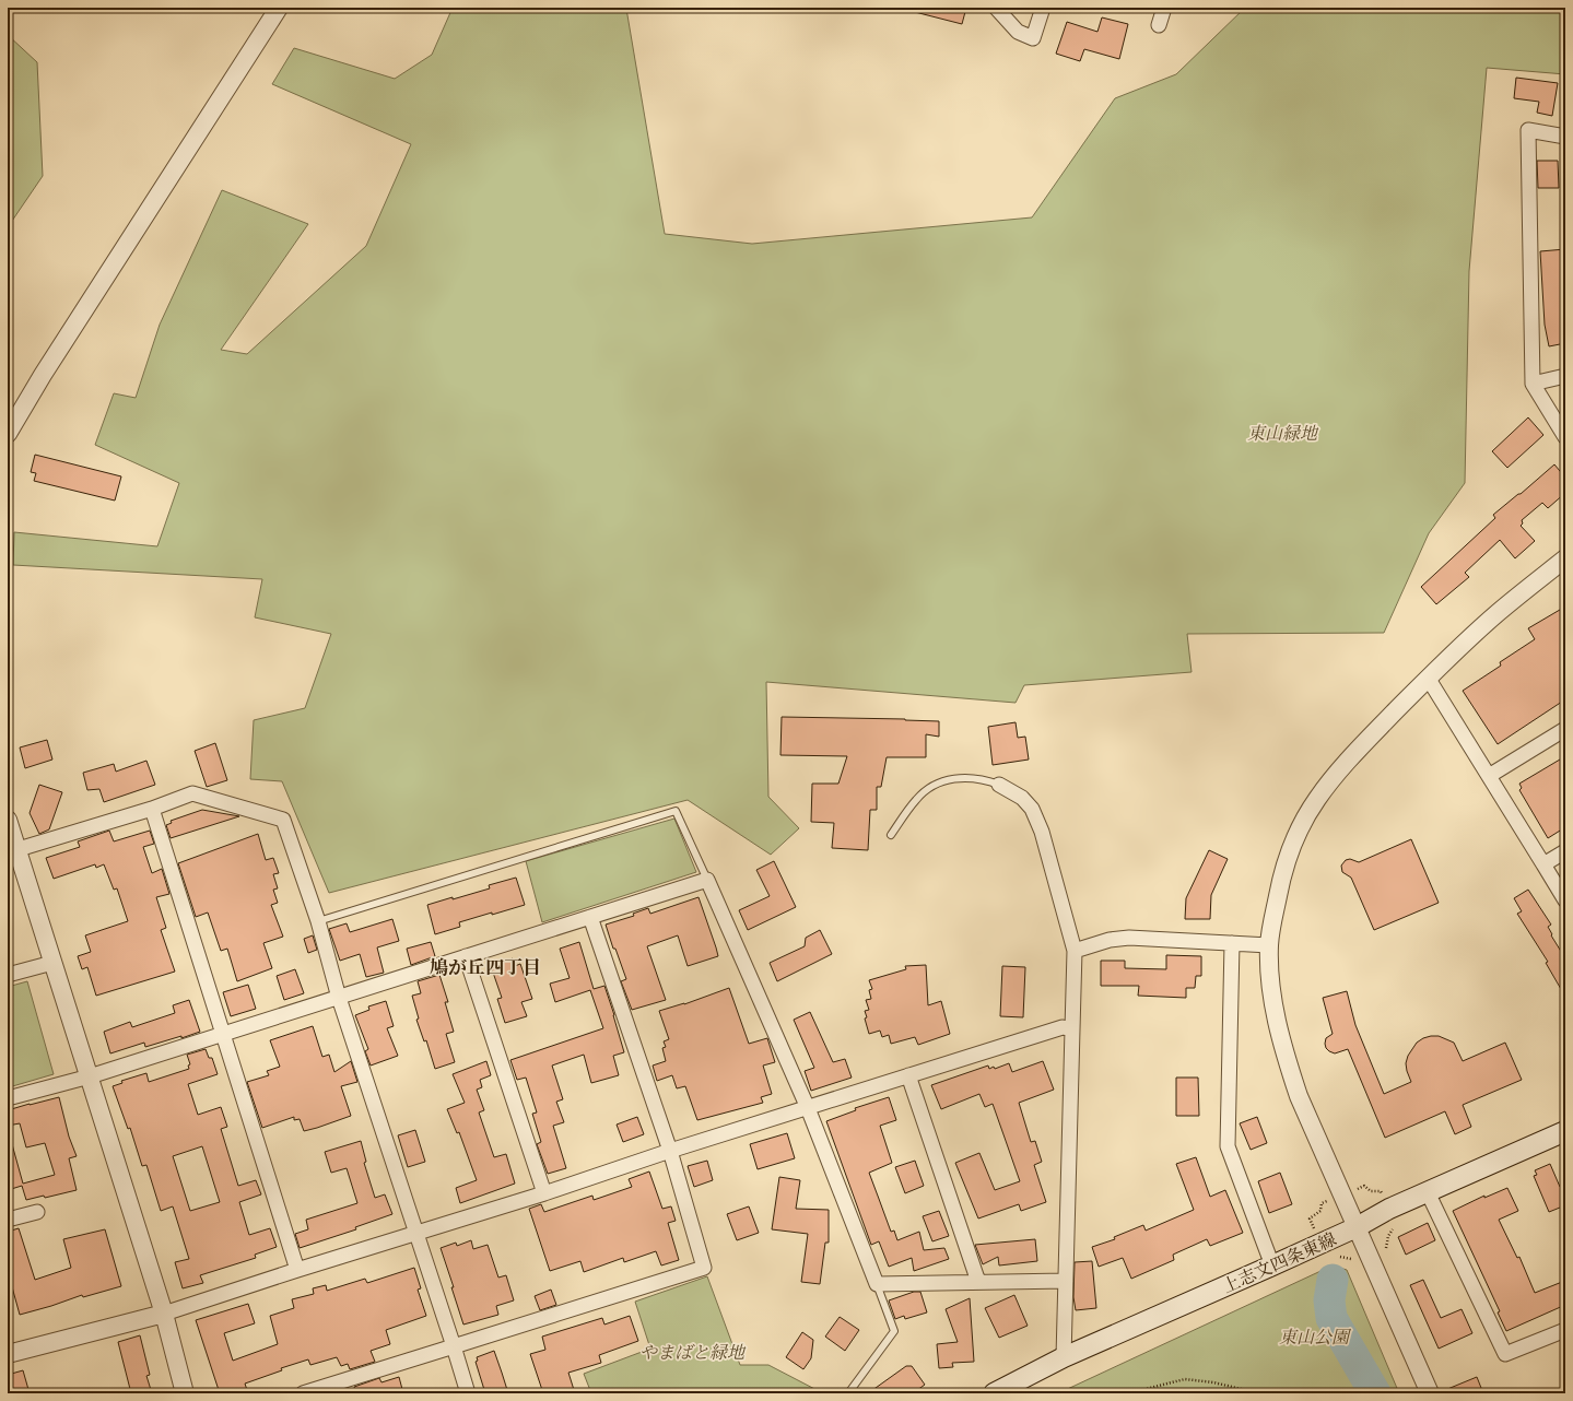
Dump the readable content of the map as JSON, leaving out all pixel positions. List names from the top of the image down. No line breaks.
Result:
{"streets":{"main road":["上志文四条東線"]},"districts":["鳩が丘四丁目"],"parks":["東山緑地","東山公園","やまばと緑地"]}
